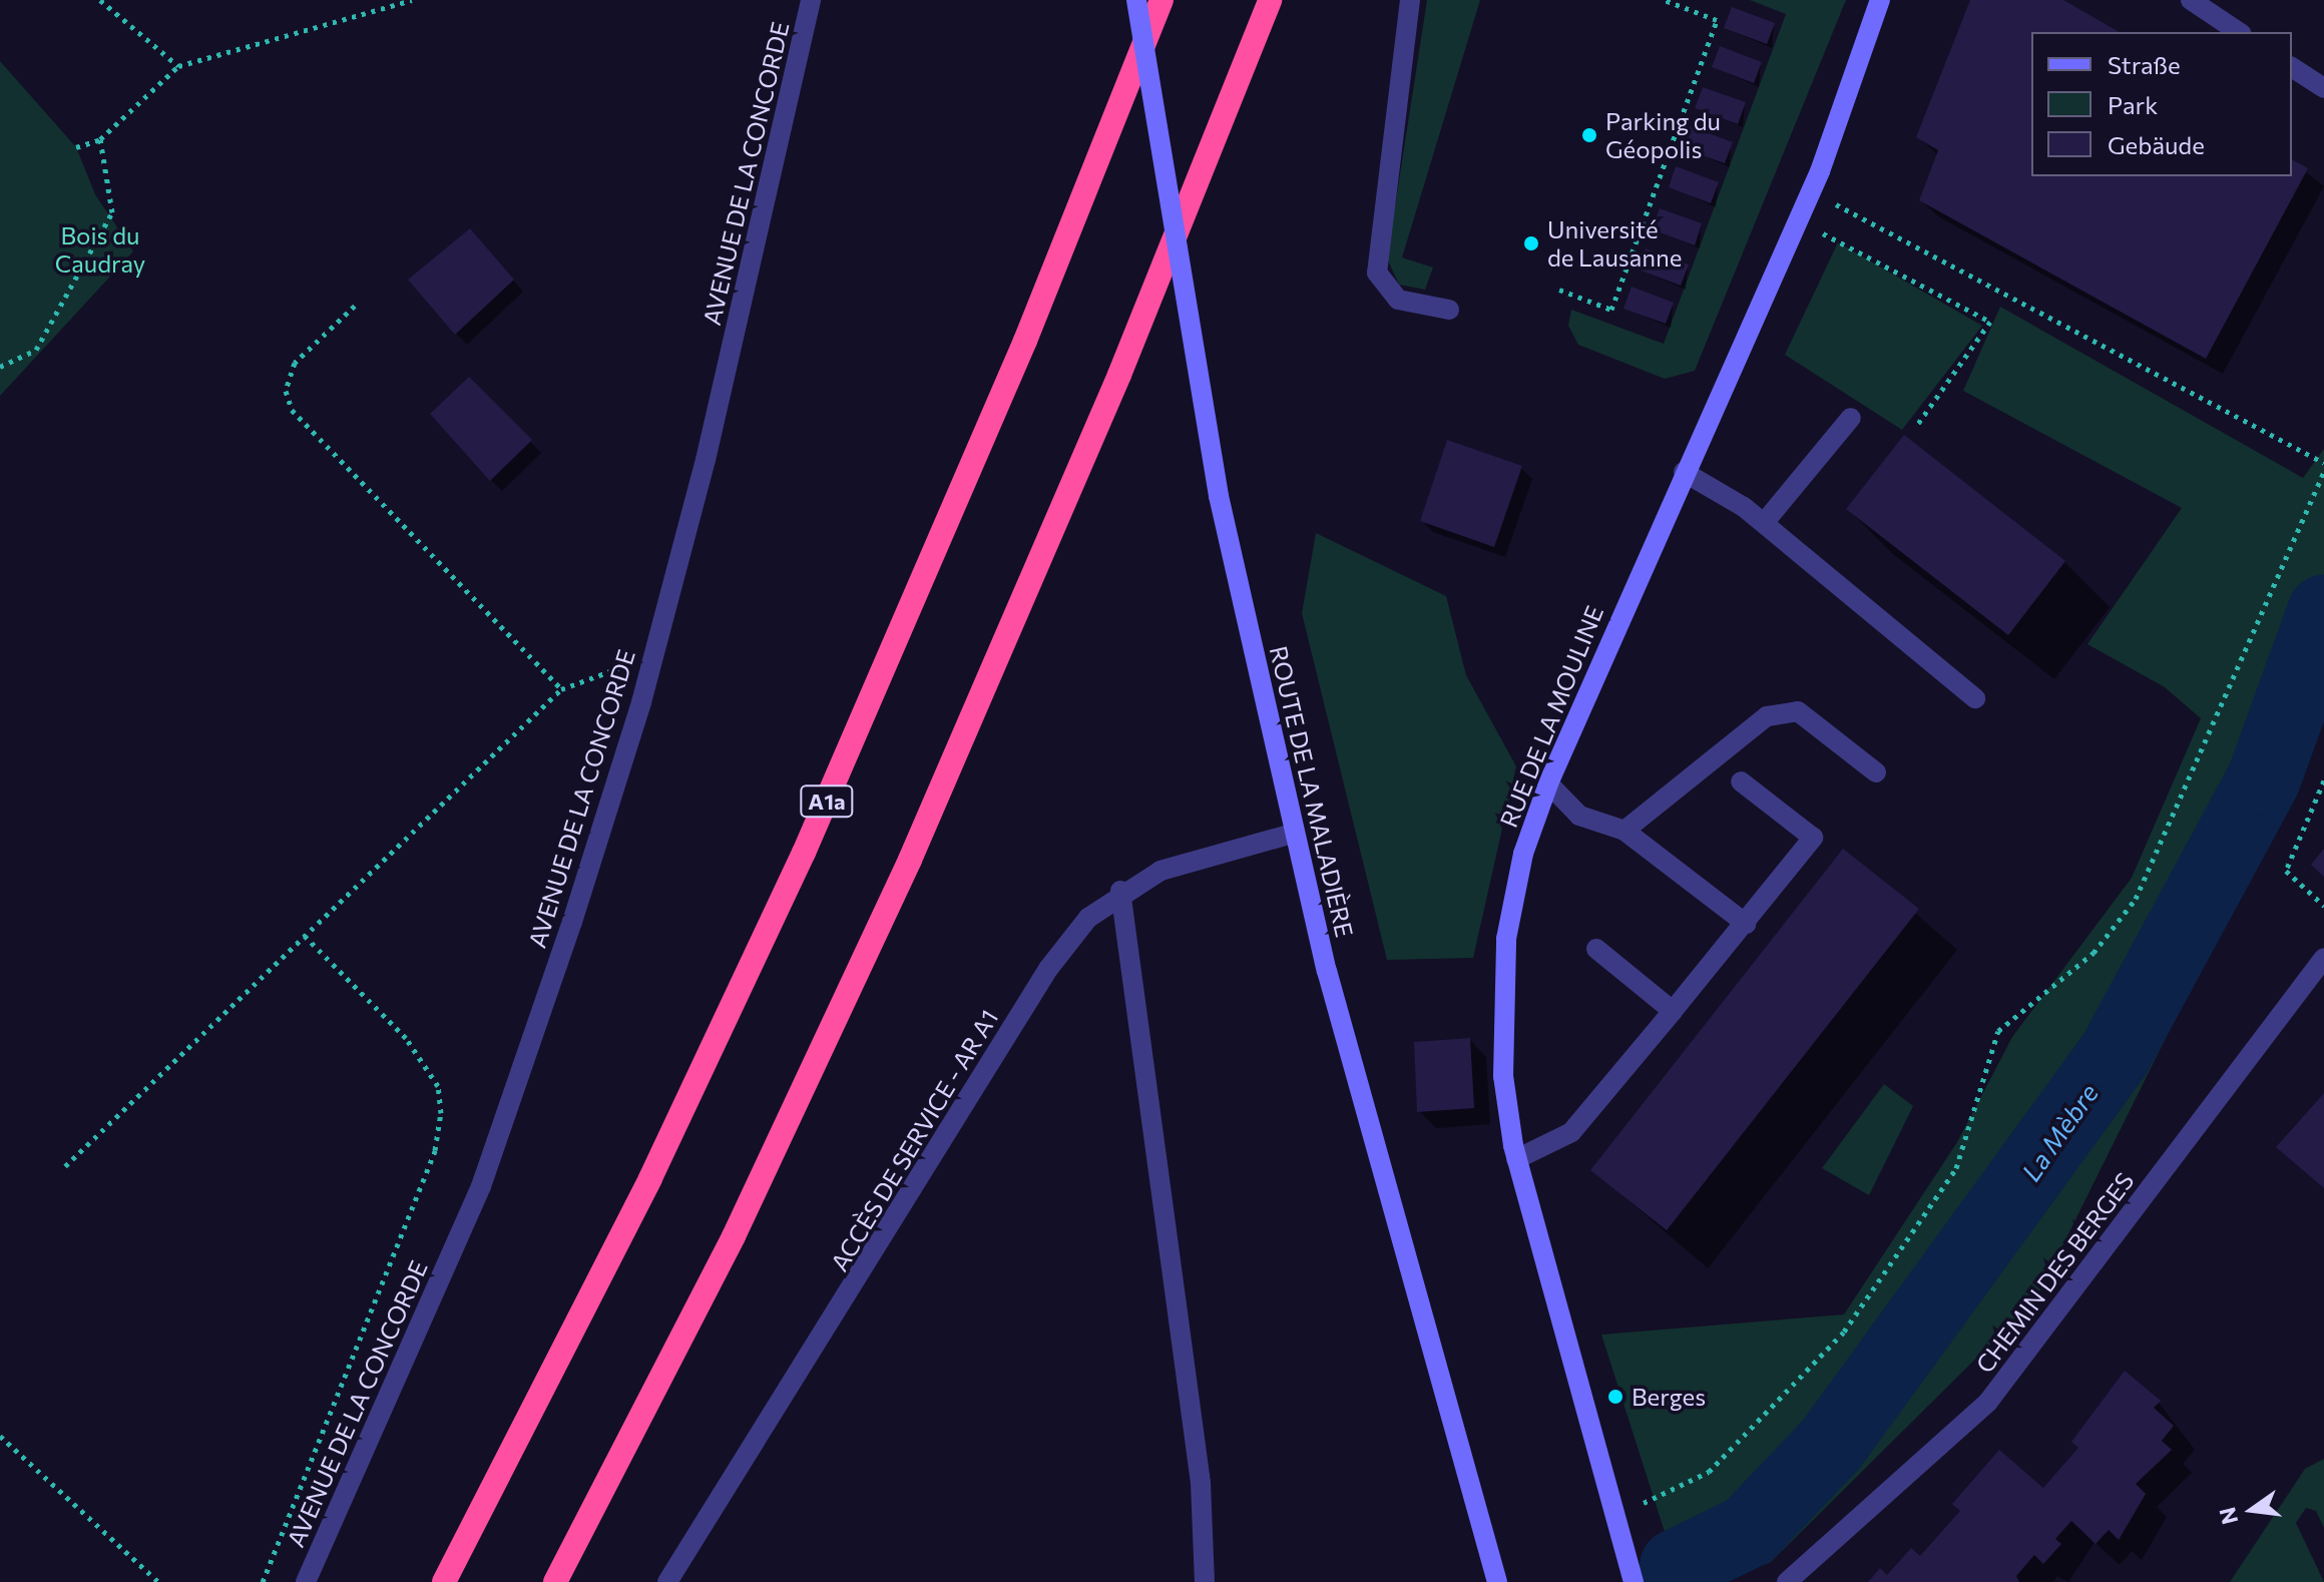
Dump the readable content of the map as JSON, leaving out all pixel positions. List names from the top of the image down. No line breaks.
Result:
{"streets":{"highway":["A1a"],"street":["AVENUE DE LA CONCORDE","RUE DE LA MOULINE","ROUTE DE LA MALADIÈRE","ACCÈS DE SERVICE - AR A1","CHEMIN DES BERGES"]},"crossings":[["ROUTE DE LA MALADIÈRE","ACCÈS DE SERVICE - AR A1"]],"water":["La Mèbre"],"parks":["Bois du Caudray"],"places":["Parking du Géopolis","Université de Lausanne","Berges"],"legend":["Straße","Park","Gebäude"],"north":"left"}
